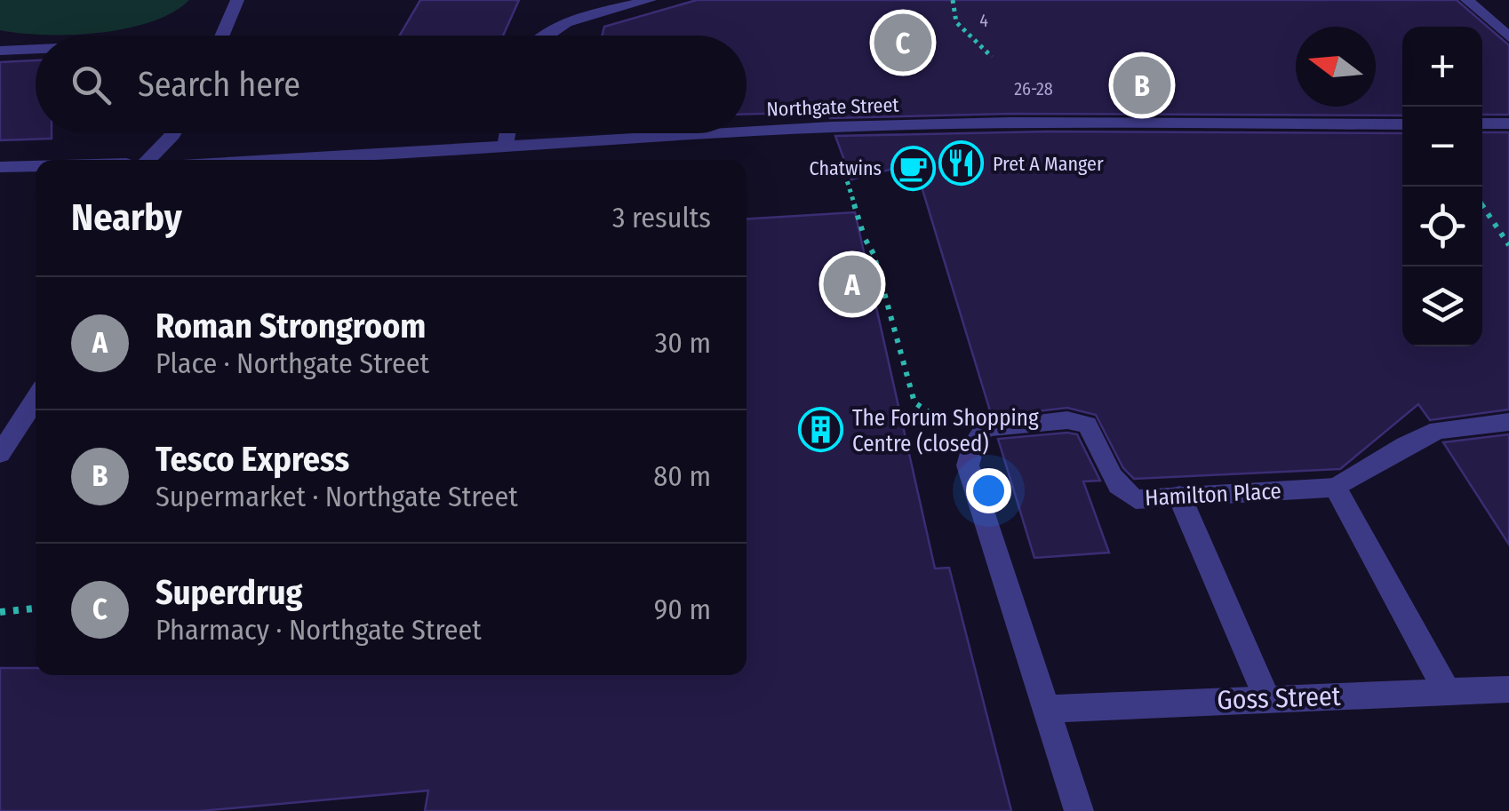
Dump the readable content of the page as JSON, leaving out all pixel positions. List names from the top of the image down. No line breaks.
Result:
{"streets":{"street":["Northgate Street","Hamilton Place","Goss Street"]},"places":{"restaurant":["Pret A Manger"],"cafe":["Chatwins"],"building":["The Forum Shopping Centre (closed)"]},"house_numbers":["4","26-28"],"north":"left","page":{"pins":["C","B","A"],"map_buttons":["+","−"],"search":"Search here","heading":["Nearby","3 results"],"list":[{"mark":"A","name":"Roman Strongroom","note":"Place · Northgate Street","value":"30 m"},{"mark":"B","name":"Tesco Express","note":"Supermarket · Northgate Street","value":"80 m"},{"mark":"C","name":"Superdrug","note":"Pharmacy · Northgate Street","value":"90 m"}]}}
